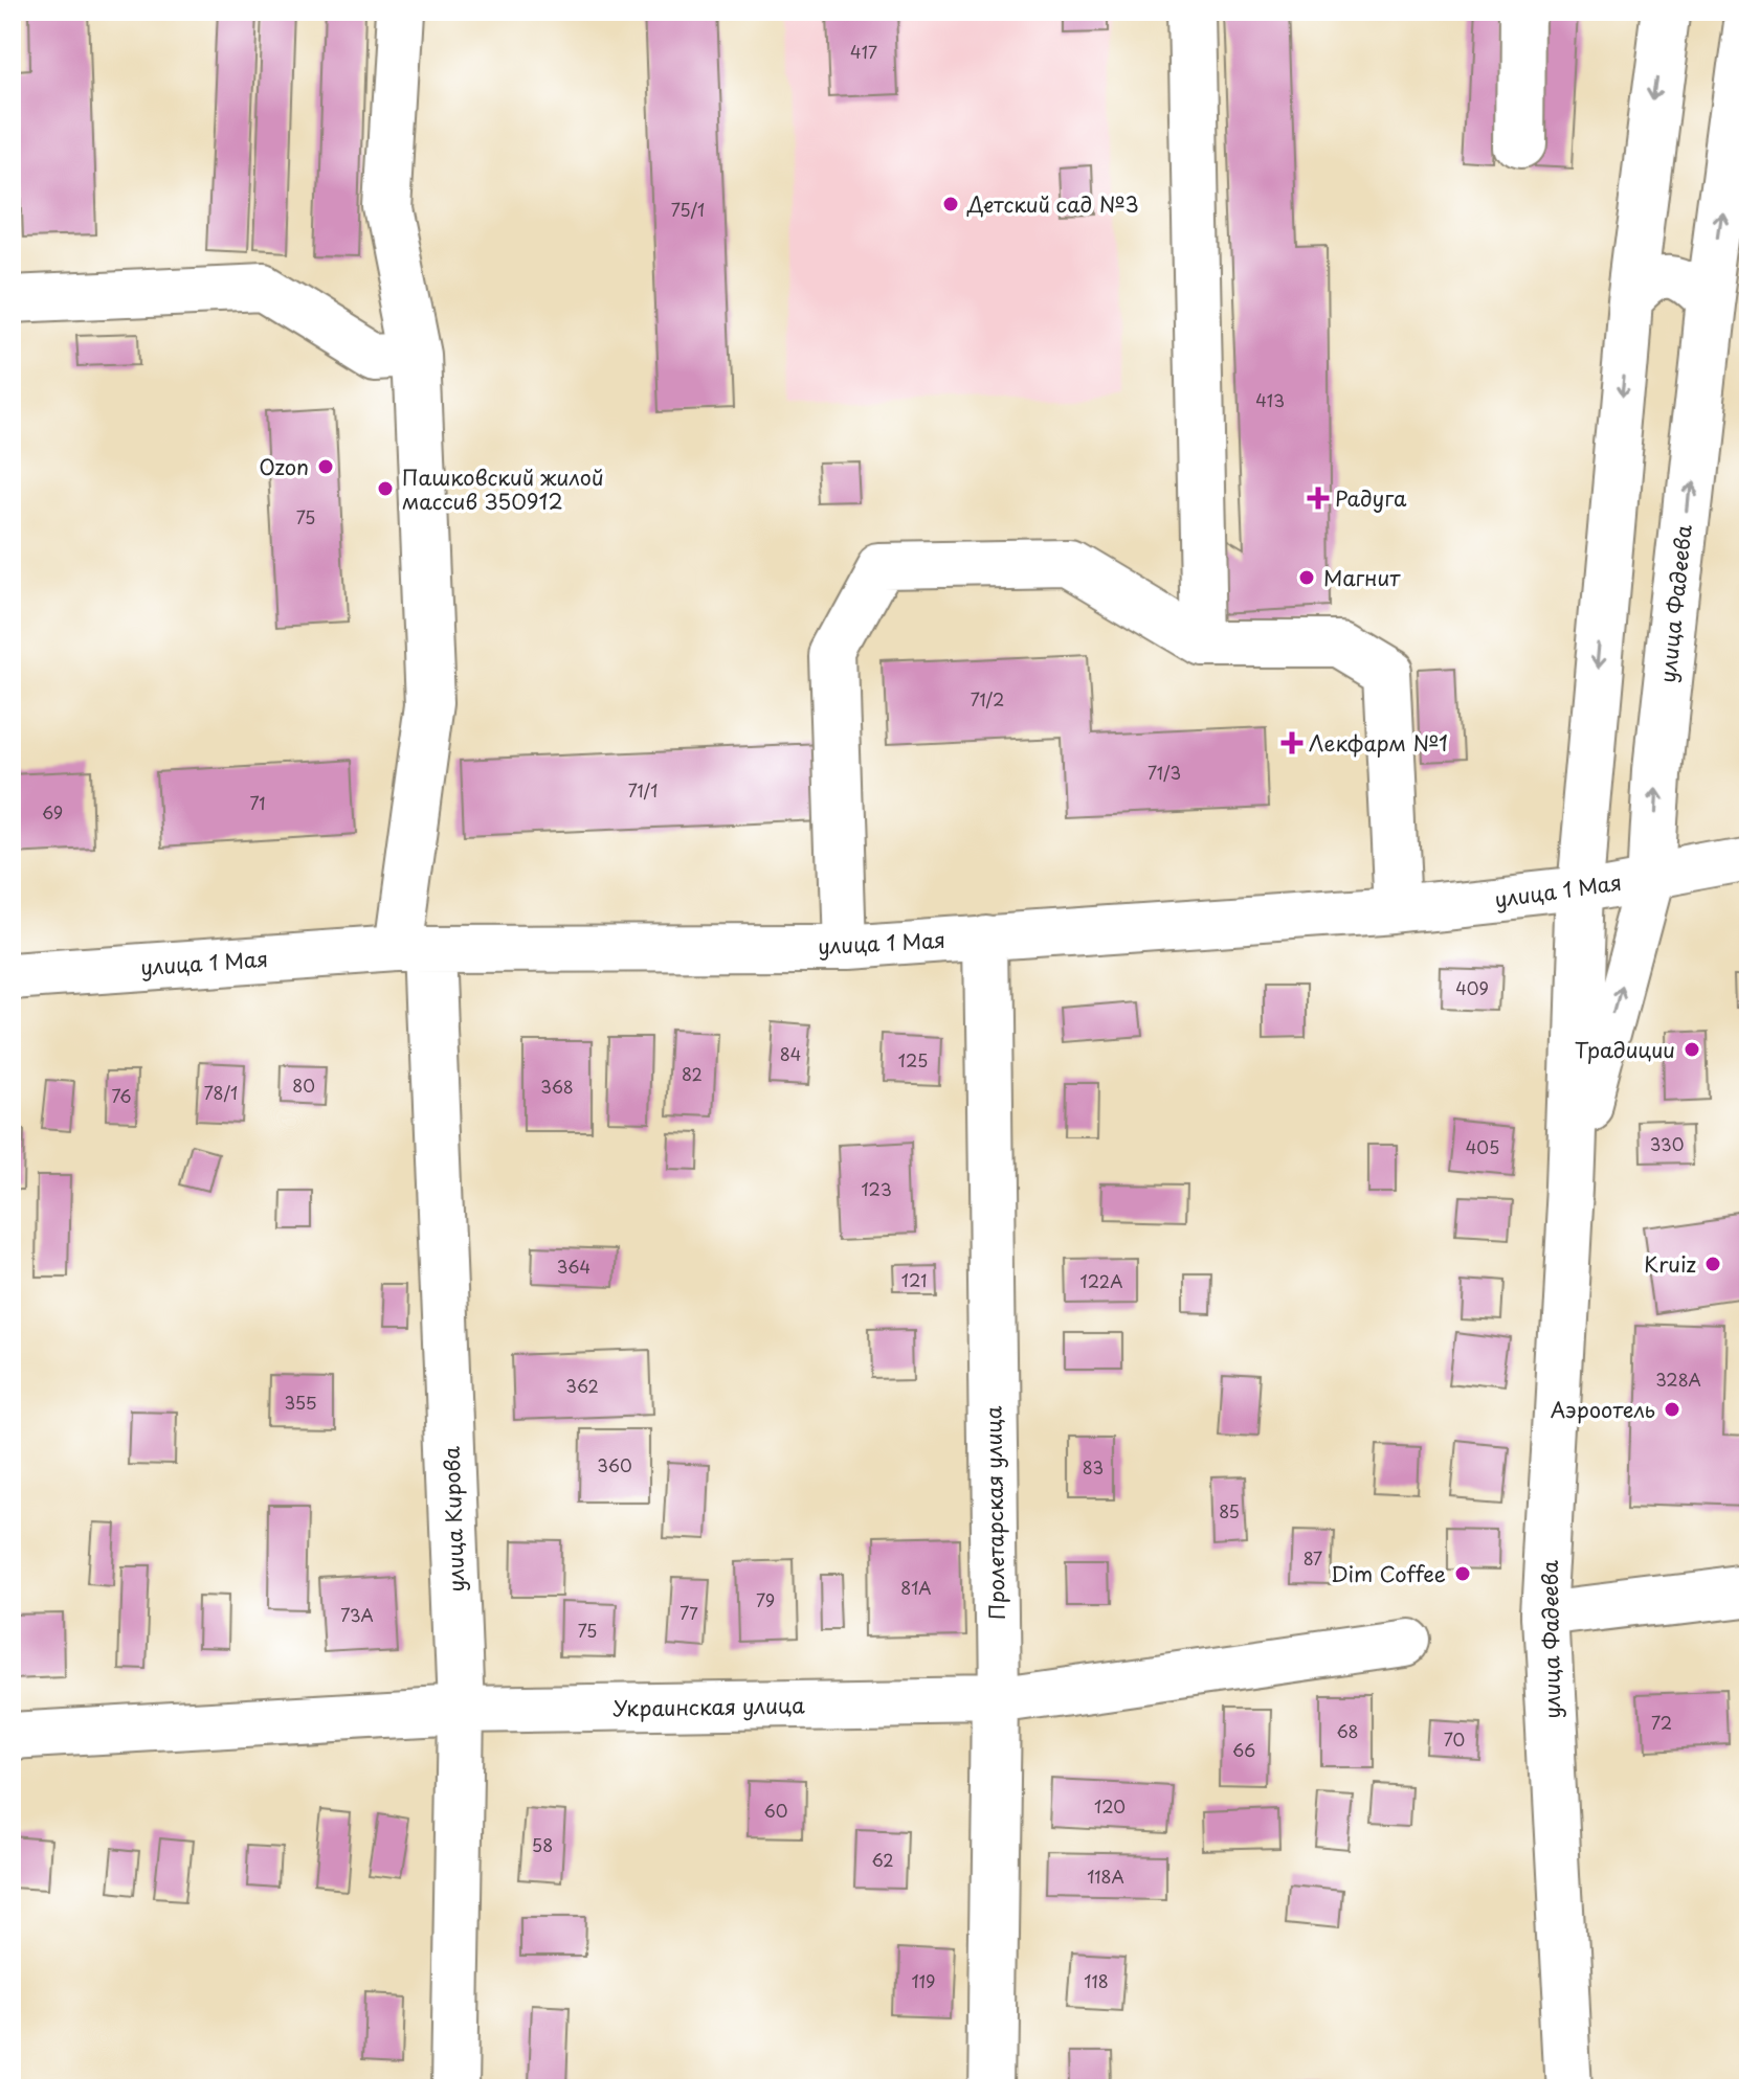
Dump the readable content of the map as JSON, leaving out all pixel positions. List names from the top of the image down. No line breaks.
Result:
{"streets":{"street":["улица Фадеева","улица 1 Мая","Пролетарская улица","улица Кирова","Украинская улица"]},"crossings":[["улица Фадеева","улица 1 Мая"],["улица 1 Мая","Пролетарская улица"],["улица 1 Мая","улица Кирова"],["Пролетарская улица","Украинская улица"],["улица Кирова","Украинская улица"]],"places":{"other":["Детский сад №3","Ozon","Пашковский жилой массив 350912","Магнит","Традиции","Kruiz","Аэроотель","Dim Coffee"],"health":["Радуга","Лекфарм №1"]},"house_numbers":["417","75/1","413","75","71/2","71/3","71/1","71","69","409","84","125","82","80","368","78/1","76","330","405","123","364","121","122А","328А","362","355","360","83","85","87","81А","79","77","73А","75","72","68","70","66","120","60","58","62","118А","119","118"]}
